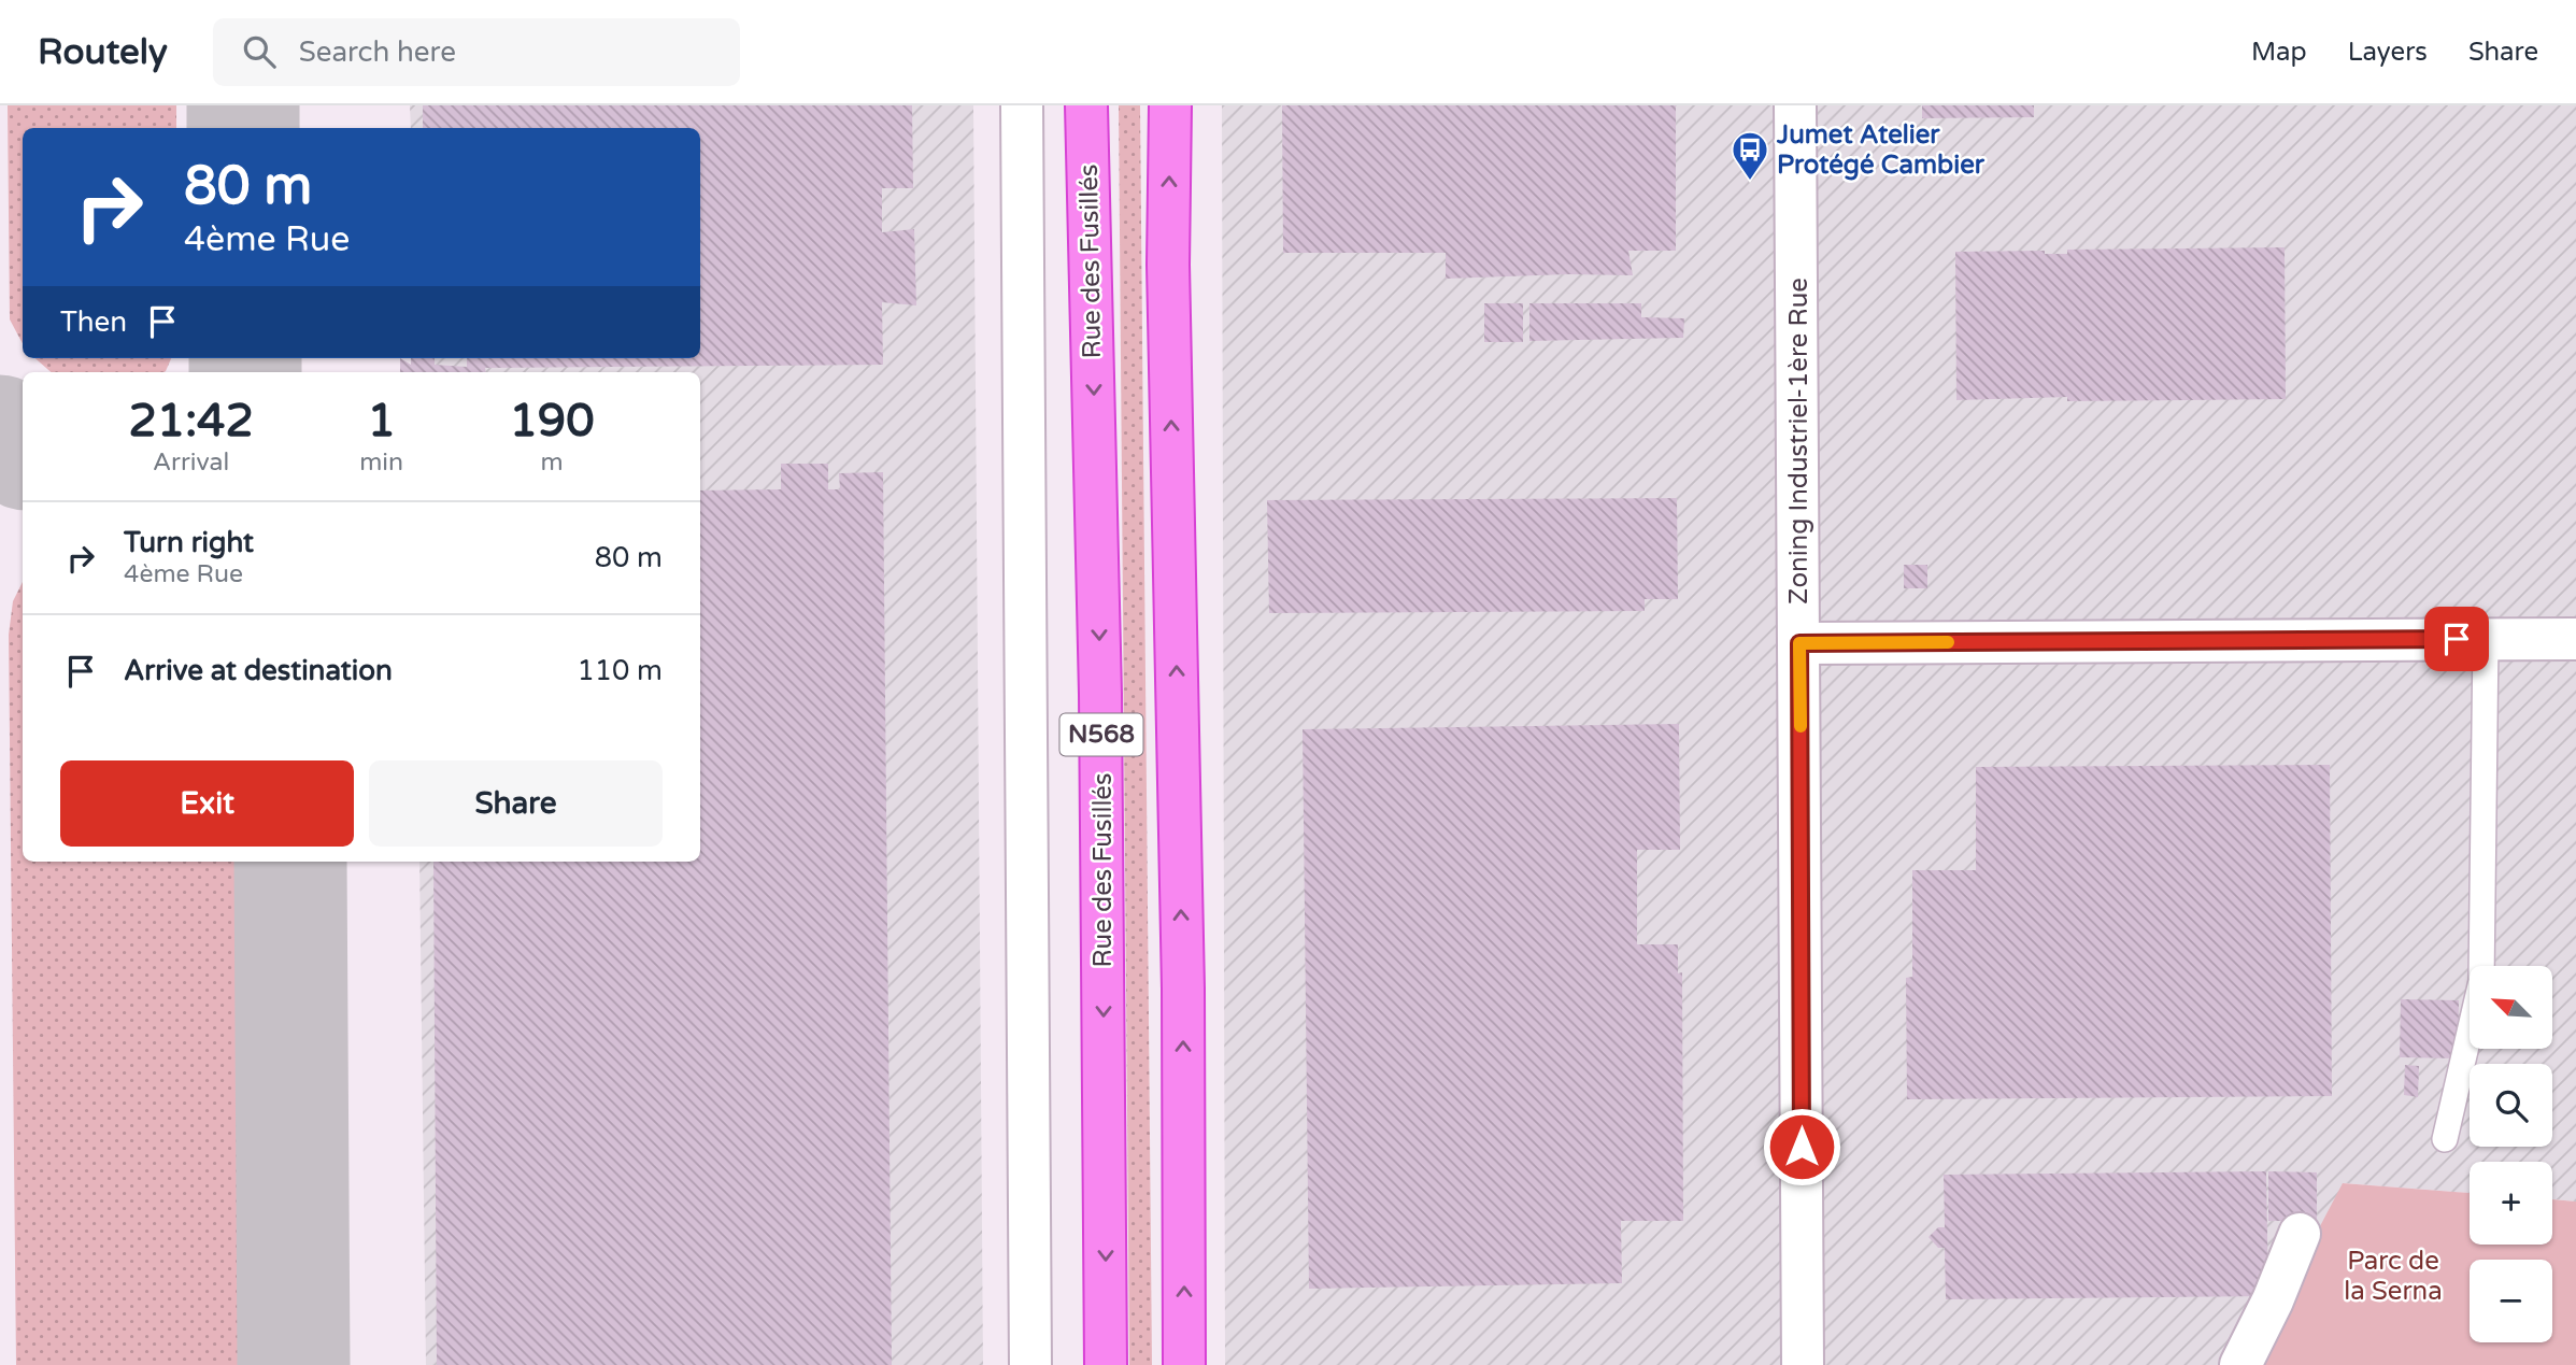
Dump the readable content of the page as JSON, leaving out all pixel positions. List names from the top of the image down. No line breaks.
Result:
{"streets":{"highway":["Rue des Fusillés","N568"],"street":["Zoning Industriel-1ère Rue"]},"parks":["Parc de la Serna"],"places":{"bus stop":["Jumet Atelier Protégé Cambier"]},"north":"top left","page":{"header":"Routely","search":"Search here","nav":["Map","Layers","Share"],"turn":["80 m","4ème Rue"],"then":"Then","eta":["21:42","Arrival","1","min","190","m"],"list":[{"name":"Turn right","note":"4ème Rue","value":"80 m"},{"name":"Arrive at destination","value":"110 m"}],"buttons":["Exit","Share"],"map_buttons":["+","−"]}}
